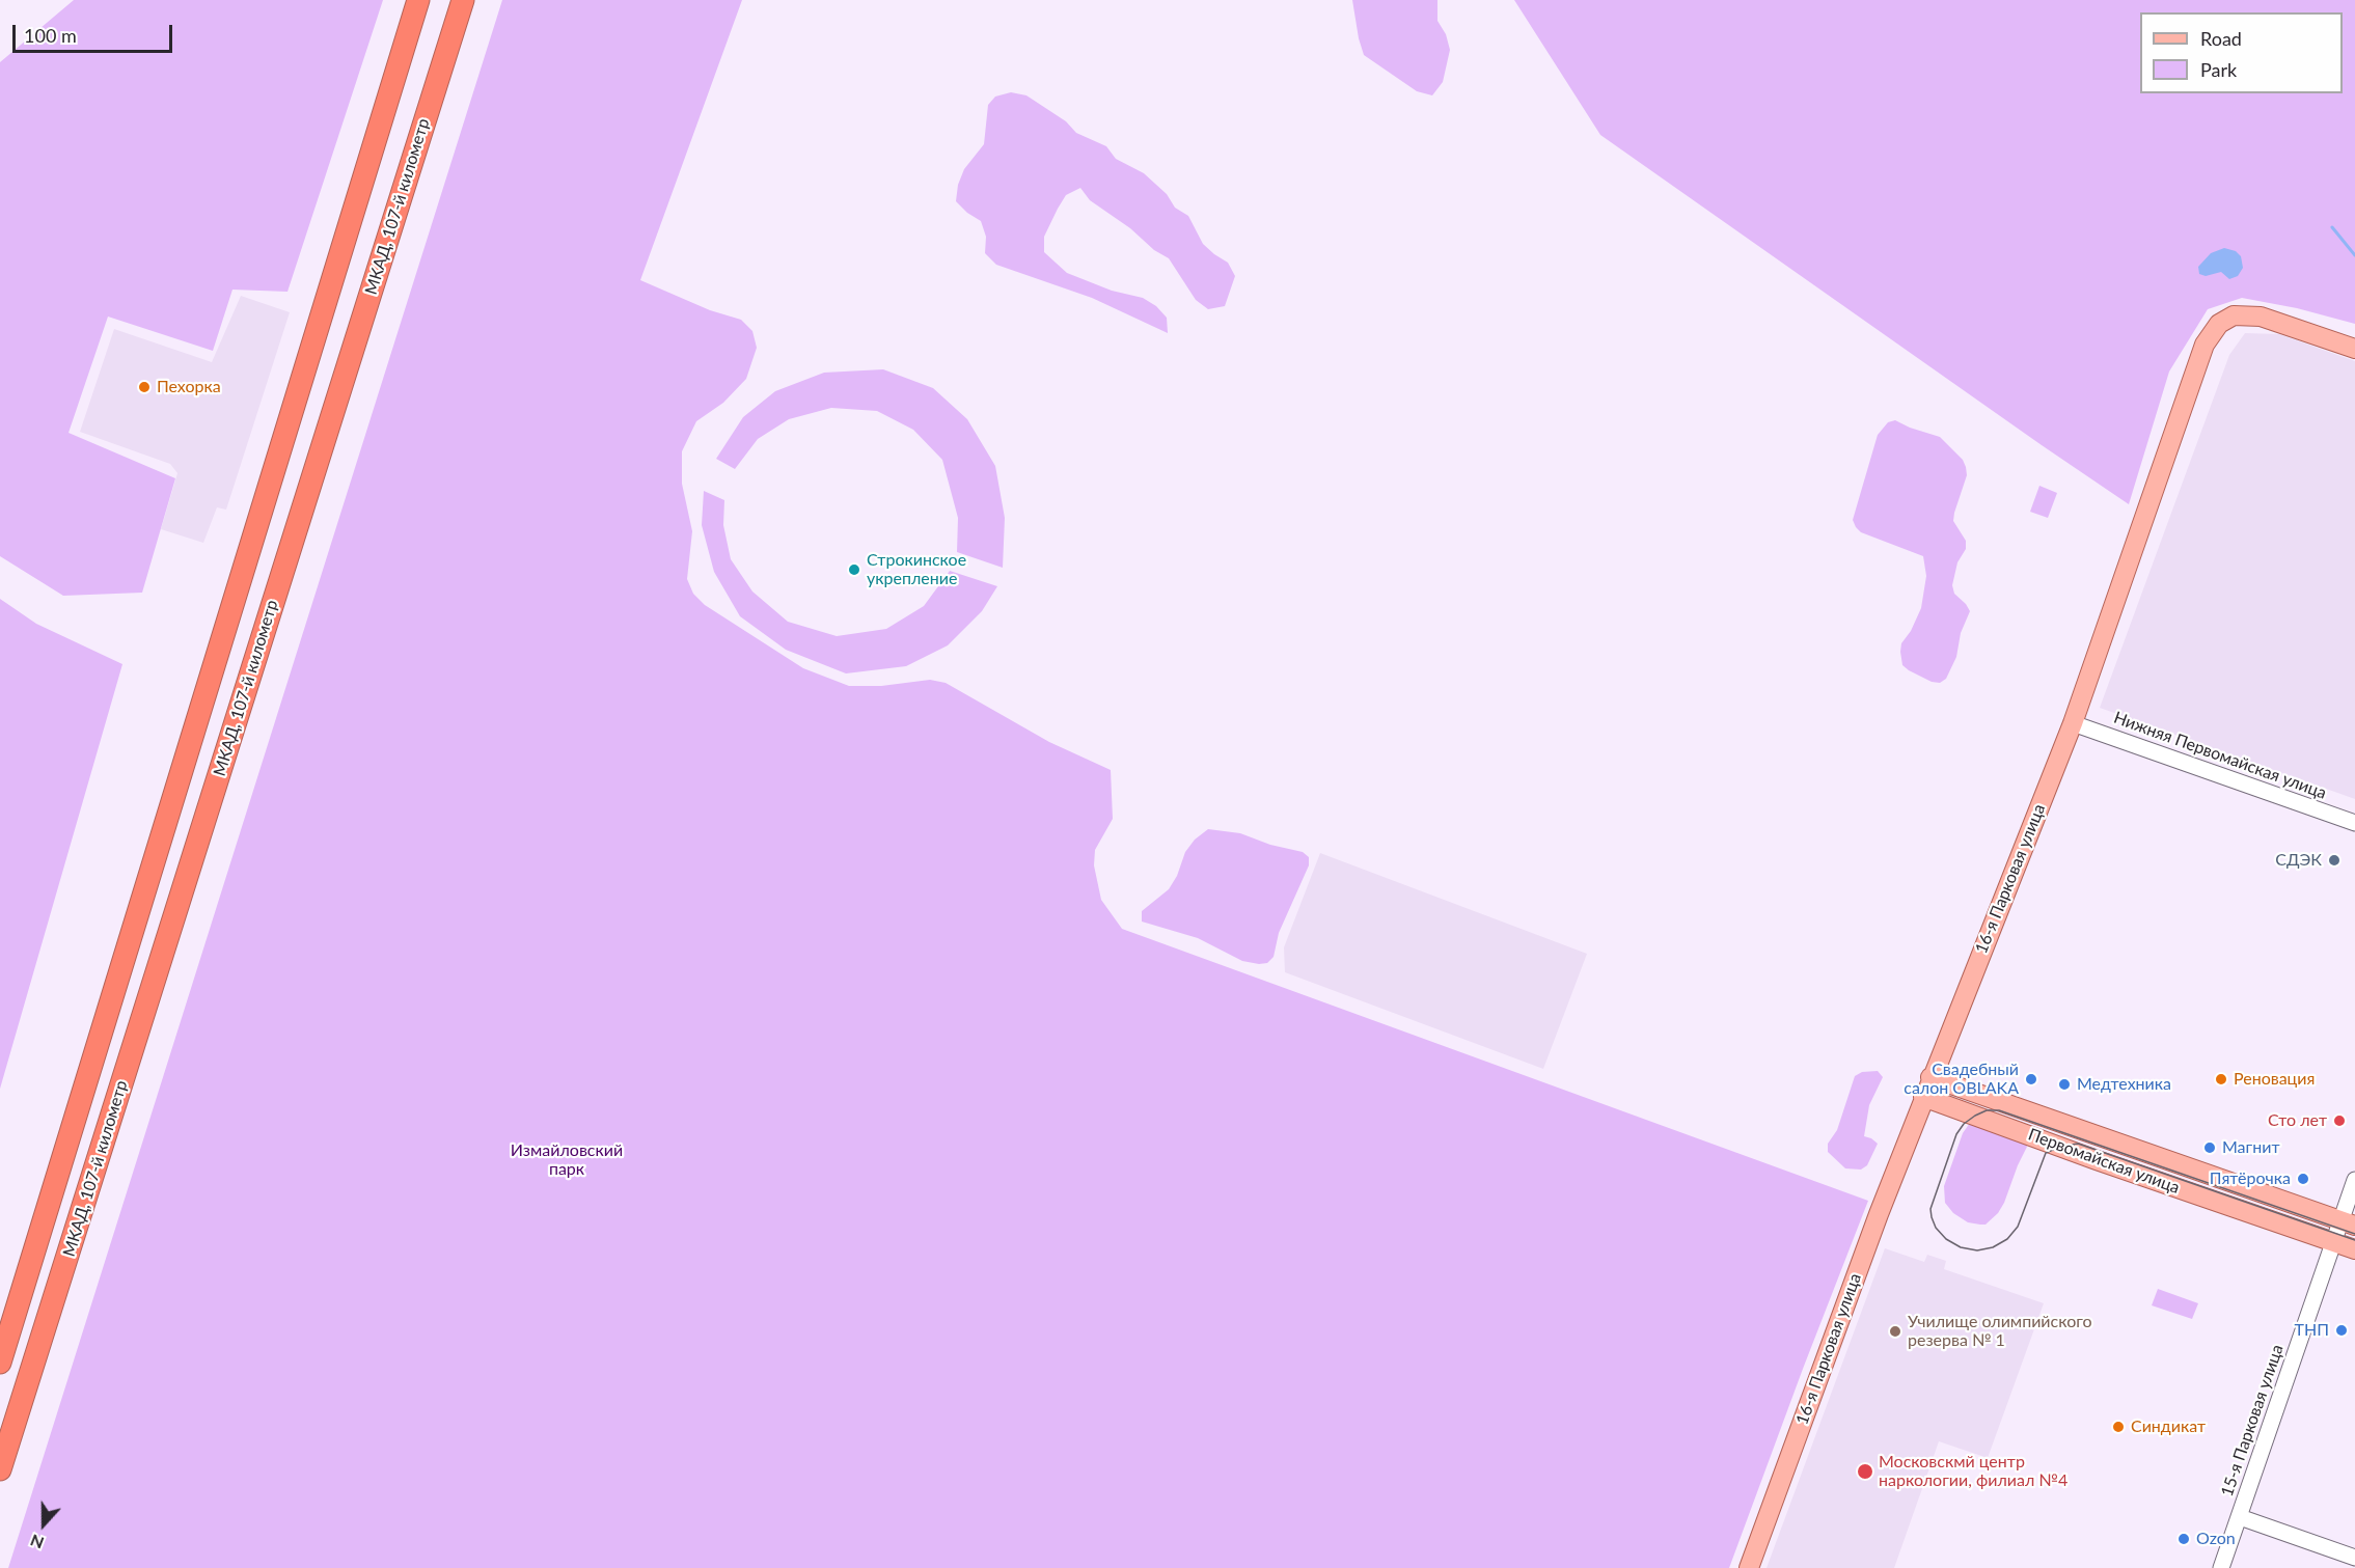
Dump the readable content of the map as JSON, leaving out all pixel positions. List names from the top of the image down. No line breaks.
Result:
{"streets":{"highway":["МКАД, 107-й километр"],"main road":["16-я Парковая улица","Первомайская улица"],"street":["Нижняя Первомайская улица","15-я Парковая улица"]},"crossings":[["Нижняя Первомайская улица","16-я Парковая улица"],["16-я Парковая улица","Первомайская улица"],["Первомайская улица","15-я Парковая улица"]],"parks":["Измайловский парк"],"places":["Пехорка","Строкинское укрепление","СДЭК","Свадебный салон OBLAKA","Реновация","Медтехника","Сто лет","Магнит","Пятёрочка","ТНП","Училище олимпийского резерва № 1","Синдикат","Московскмй центр наркологии, филиал №4","Ozon"],"legend":["Road","Park"],"scale_bar":"100 m","north":"bottom"}
